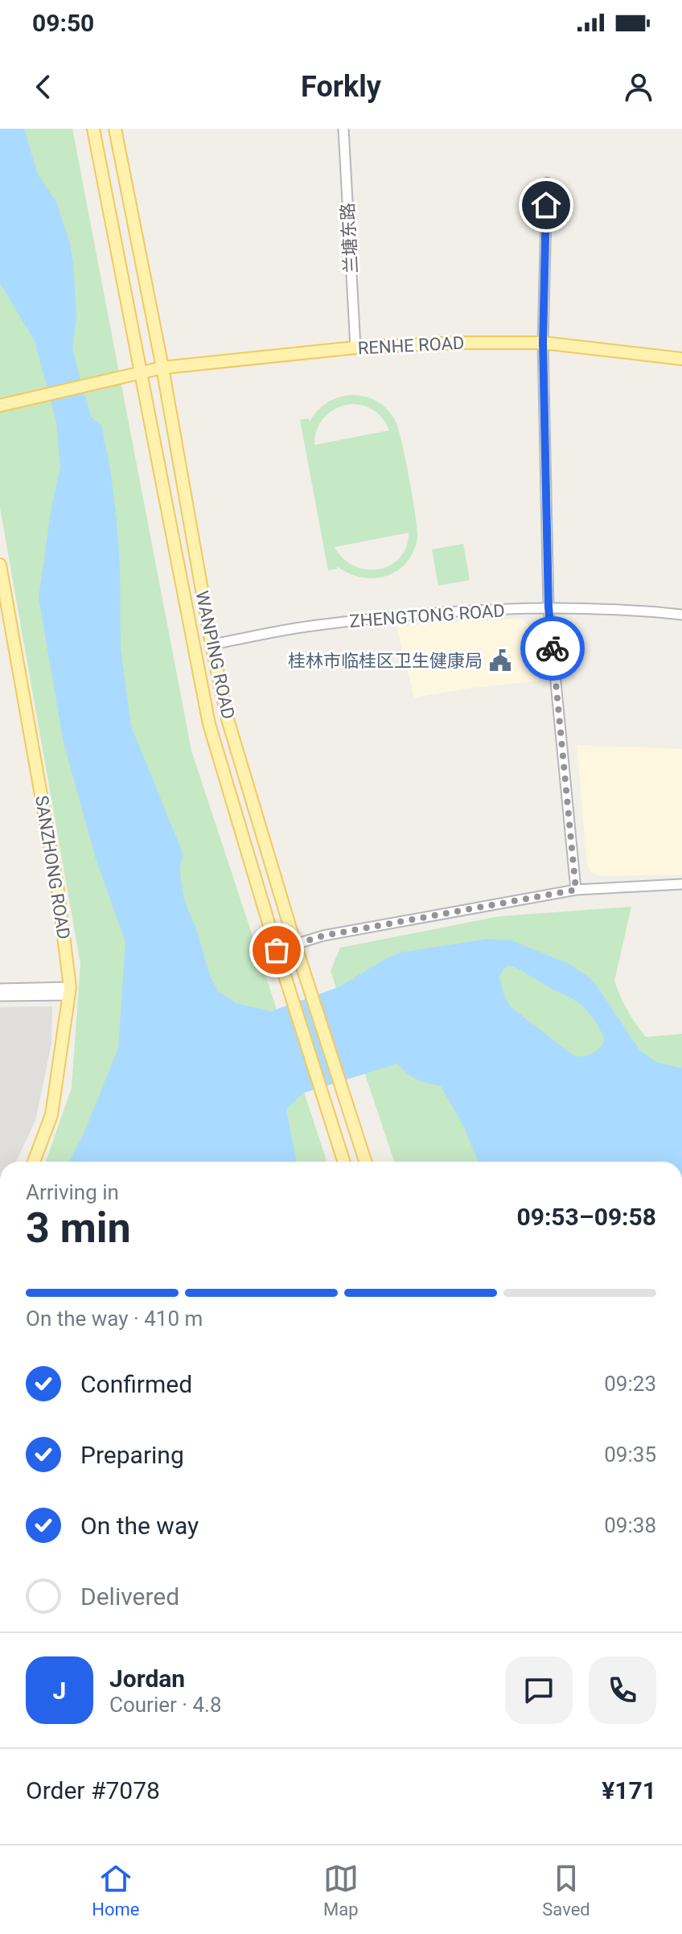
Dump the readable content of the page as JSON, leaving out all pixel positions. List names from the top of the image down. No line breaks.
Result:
{"streets":{"main road":["RENHE ROAD","WANPING ROAD","SANZHONG ROAD"],"street":["兰塘东路","ZHENGTONG ROAD"]},"crossings":[["兰塘东路","RENHE ROAD"],["RENHE ROAD","WANPING ROAD"],["ZHENGTONG ROAD","WANPING ROAD"]],"places":{"public building":["桂林市临桂区卫生健康局"]},"page":{"status":"09:50","header":"Forkly","heading":["3 min","Arriving in","09:53–09:58"],"panel":["Jordan","Courier · 4.8","Order #7078","¥171"],"bar":"On the way · 410 m","list":[["Confirmed","09:23"],["Preparing","09:35"],["On the way","09:38"],"Delivered"],"round":"J","tabs":["Home","Map","Saved"]}}
